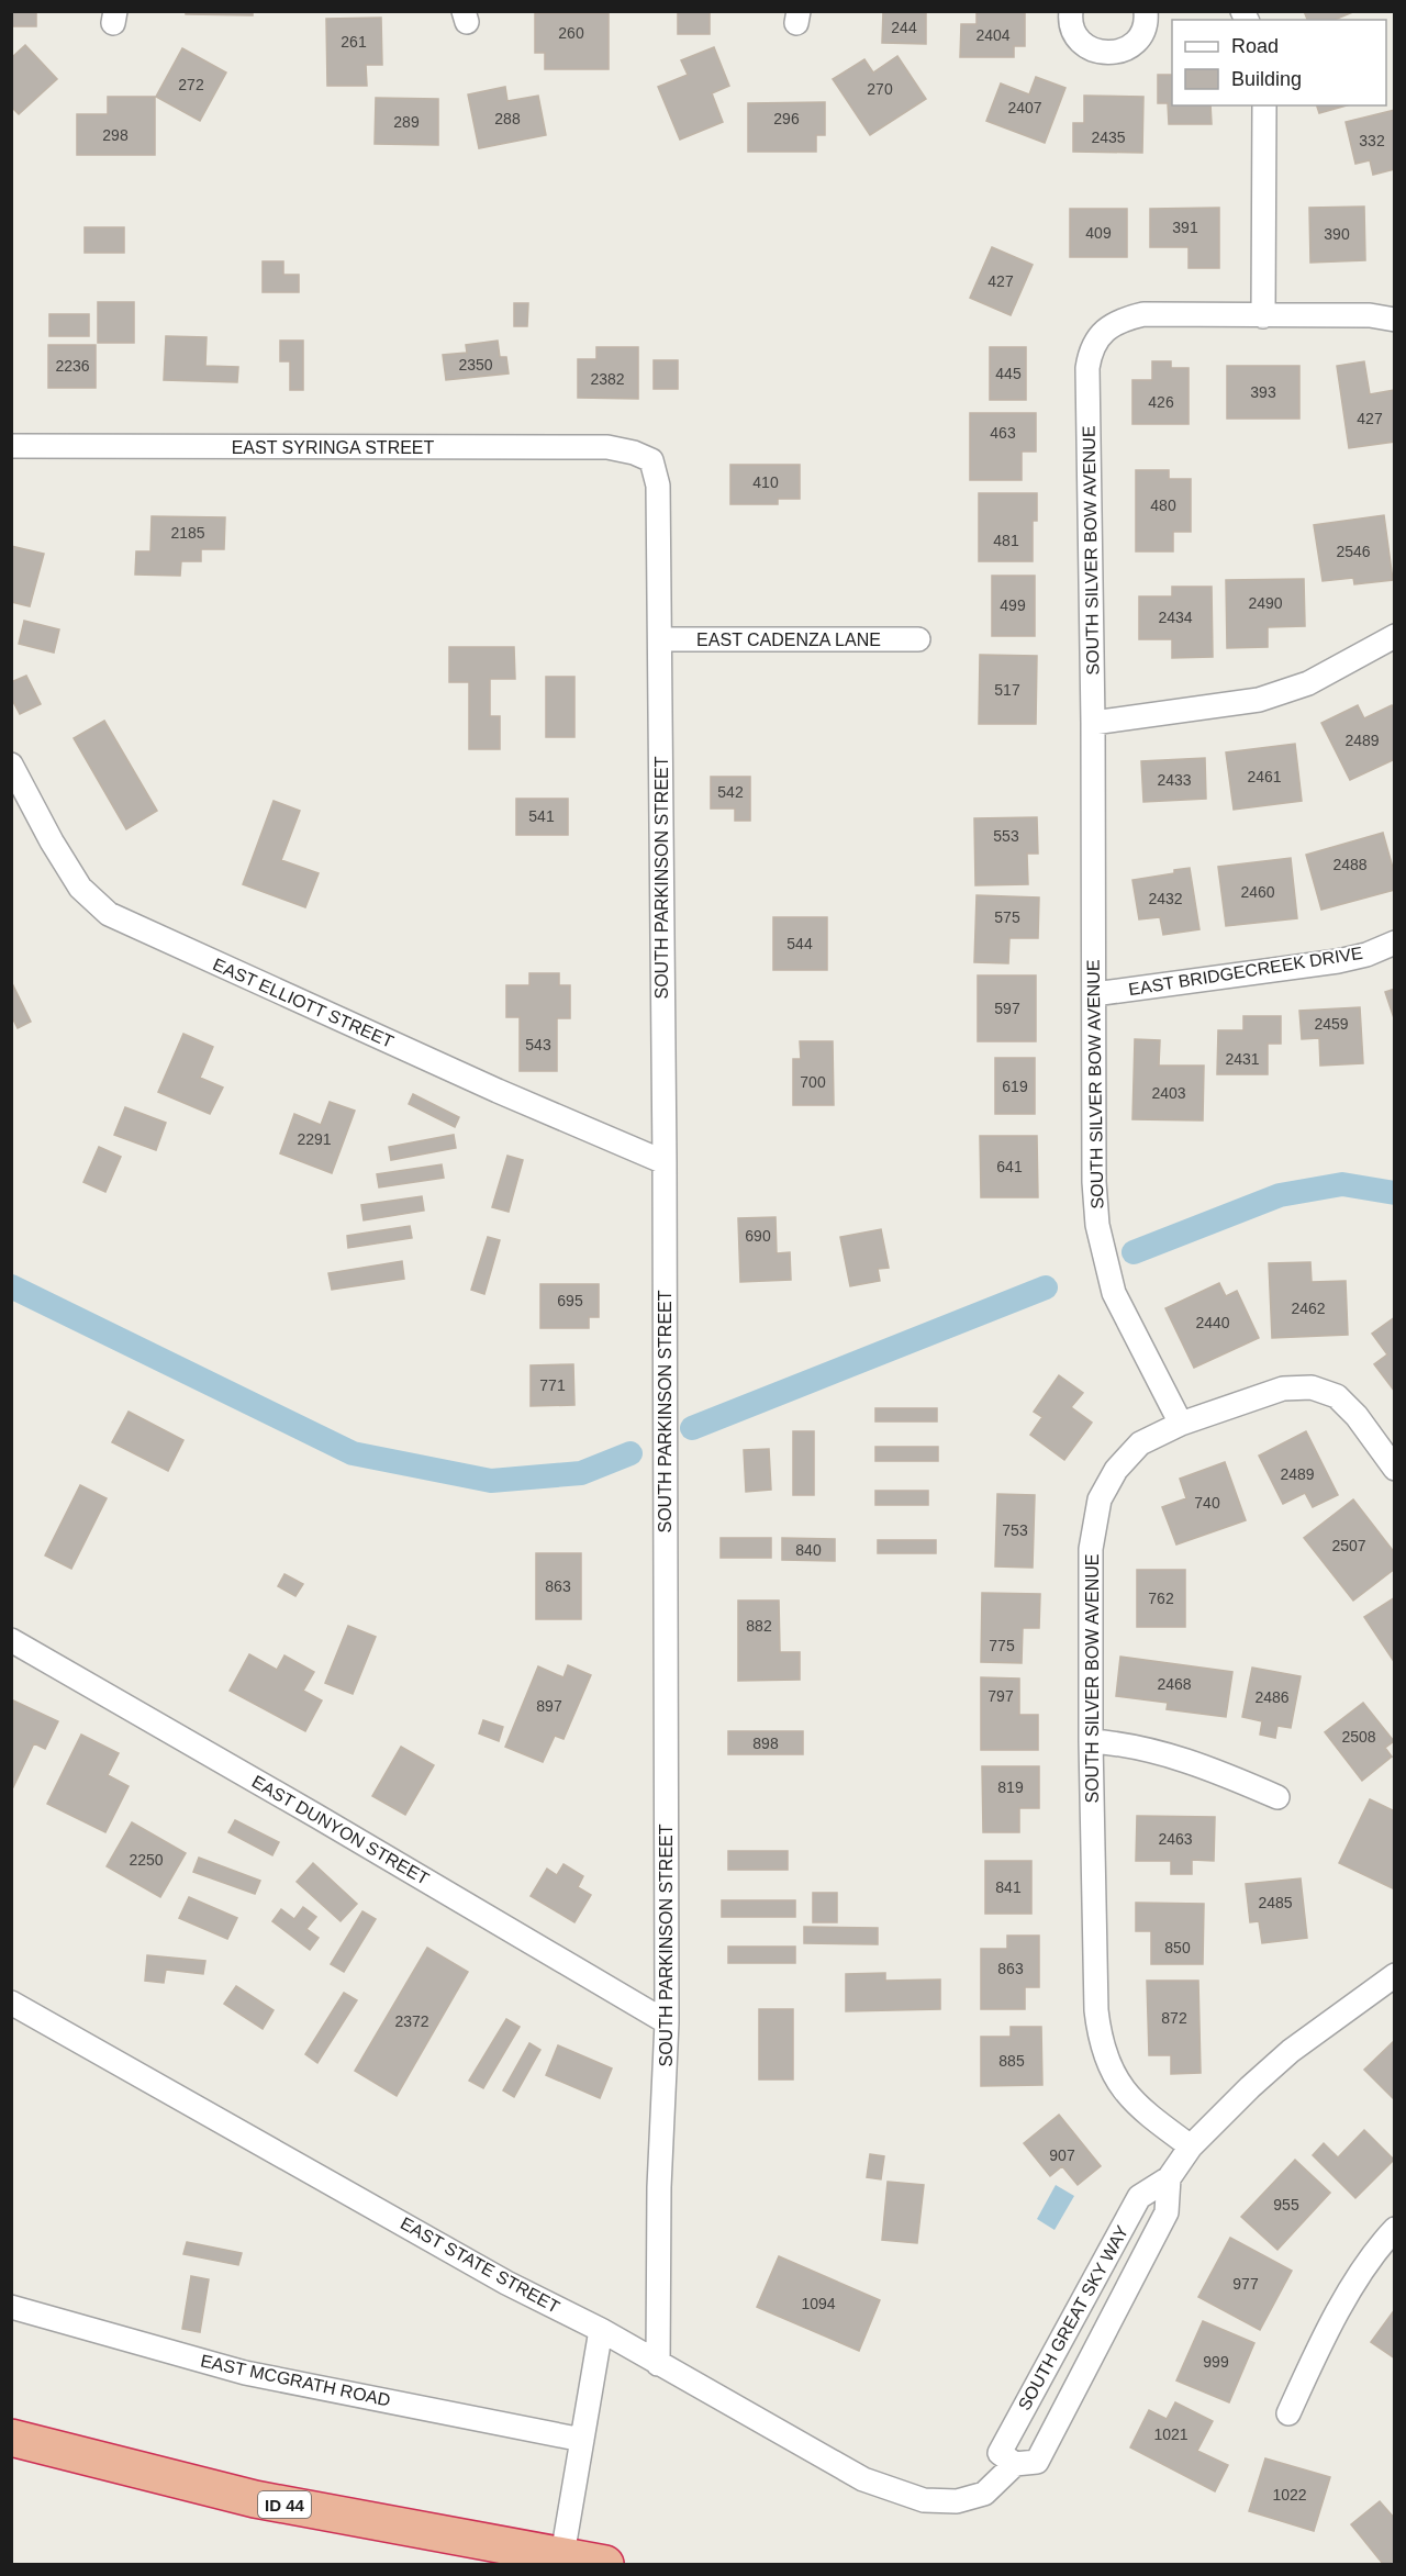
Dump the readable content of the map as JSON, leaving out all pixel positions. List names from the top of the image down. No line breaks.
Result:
{"streets":{"highway":["ID 44"],"street":["EAST SYRINGA STREET","SOUTH SILVER BOW AVENUE","EAST CADENZA LANE","SOUTH PARKINSON STREET","EAST BRIDGECREEK DRIVE","EAST ELLIOTT STREET","EAST DUNYON STREET","EAST STATE STREET","SOUTH GREAT SKY WAY","EAST MCGRATH ROAD"]},"crossings":[["EAST SYRINGA STREET","SOUTH PARKINSON STREET"],["SOUTH SILVER BOW AVENUE","EAST BRIDGECREEK DRIVE"],["SOUTH SILVER BOW AVENUE","SOUTH GREAT SKY WAY"],["EAST CADENZA LANE","SOUTH PARKINSON STREET"],["SOUTH PARKINSON STREET","EAST ELLIOTT STREET"],["SOUTH PARKINSON STREET","EAST DUNYON STREET"],["SOUTH PARKINSON STREET","EAST STATE STREET"],["EAST STATE STREET","SOUTH GREAT SKY WAY"]],"house_numbers":["244","260","2404","261","272","270","2407","288","296","289","298","2435","332","391","409","390","427","2350","2236","445","2382","393","426","427","463","410","480","2185","481","2546","2490","499","2434","517","2489","2461","2433","542","541","553","2488","2460","2432","575","544","597","2459","543","2431","700","619","2403","2291","641","690","695","2462","2440","771","2489","740","753","2507","840","863","762","882","775","2468","797","2486","897","2508","898","819","2463","2250","841","2485","850","863","872","2372","885","907","955","977","1094","999","1021","1022"],"legend":["Road","Building"]}
